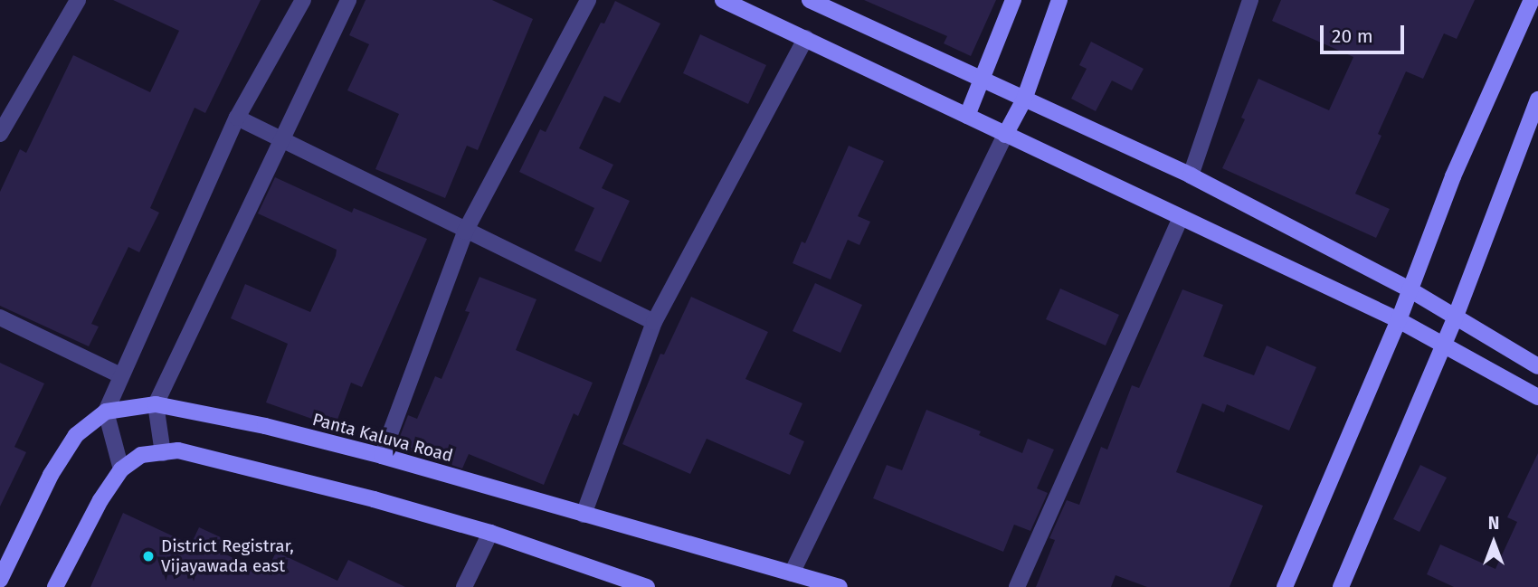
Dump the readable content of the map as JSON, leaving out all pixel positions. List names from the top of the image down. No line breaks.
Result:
{"streets":{"street":["Panta Kaluva Road"]},"places":["District Registrar, Vijayawada east"],"scale_bar":"20 m","north":"top"}
